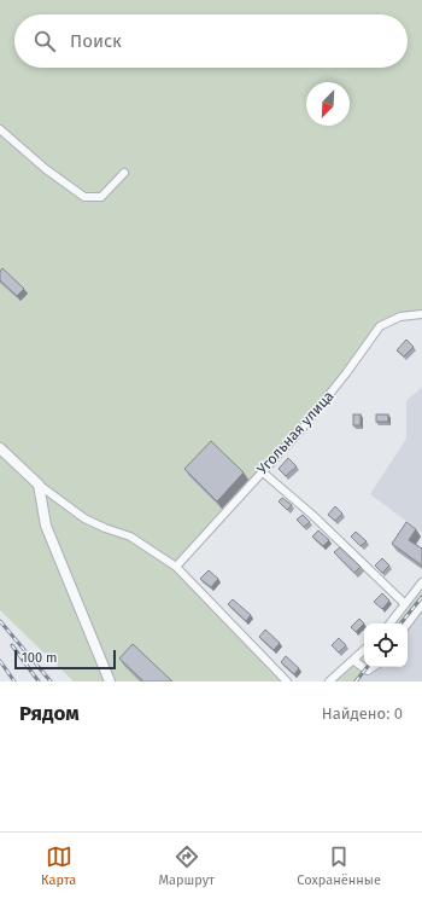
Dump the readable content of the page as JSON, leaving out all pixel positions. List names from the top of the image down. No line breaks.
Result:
{"streets":{"street":["Угольная улица"]},"scale_bar":"100 m","north":"bottom left","page":{"search":"Поиск","scale":"100 m","heading":["Рядом","Найдено: 0"],"nav":["Карта","Маршрут","Сохранённые"]}}
